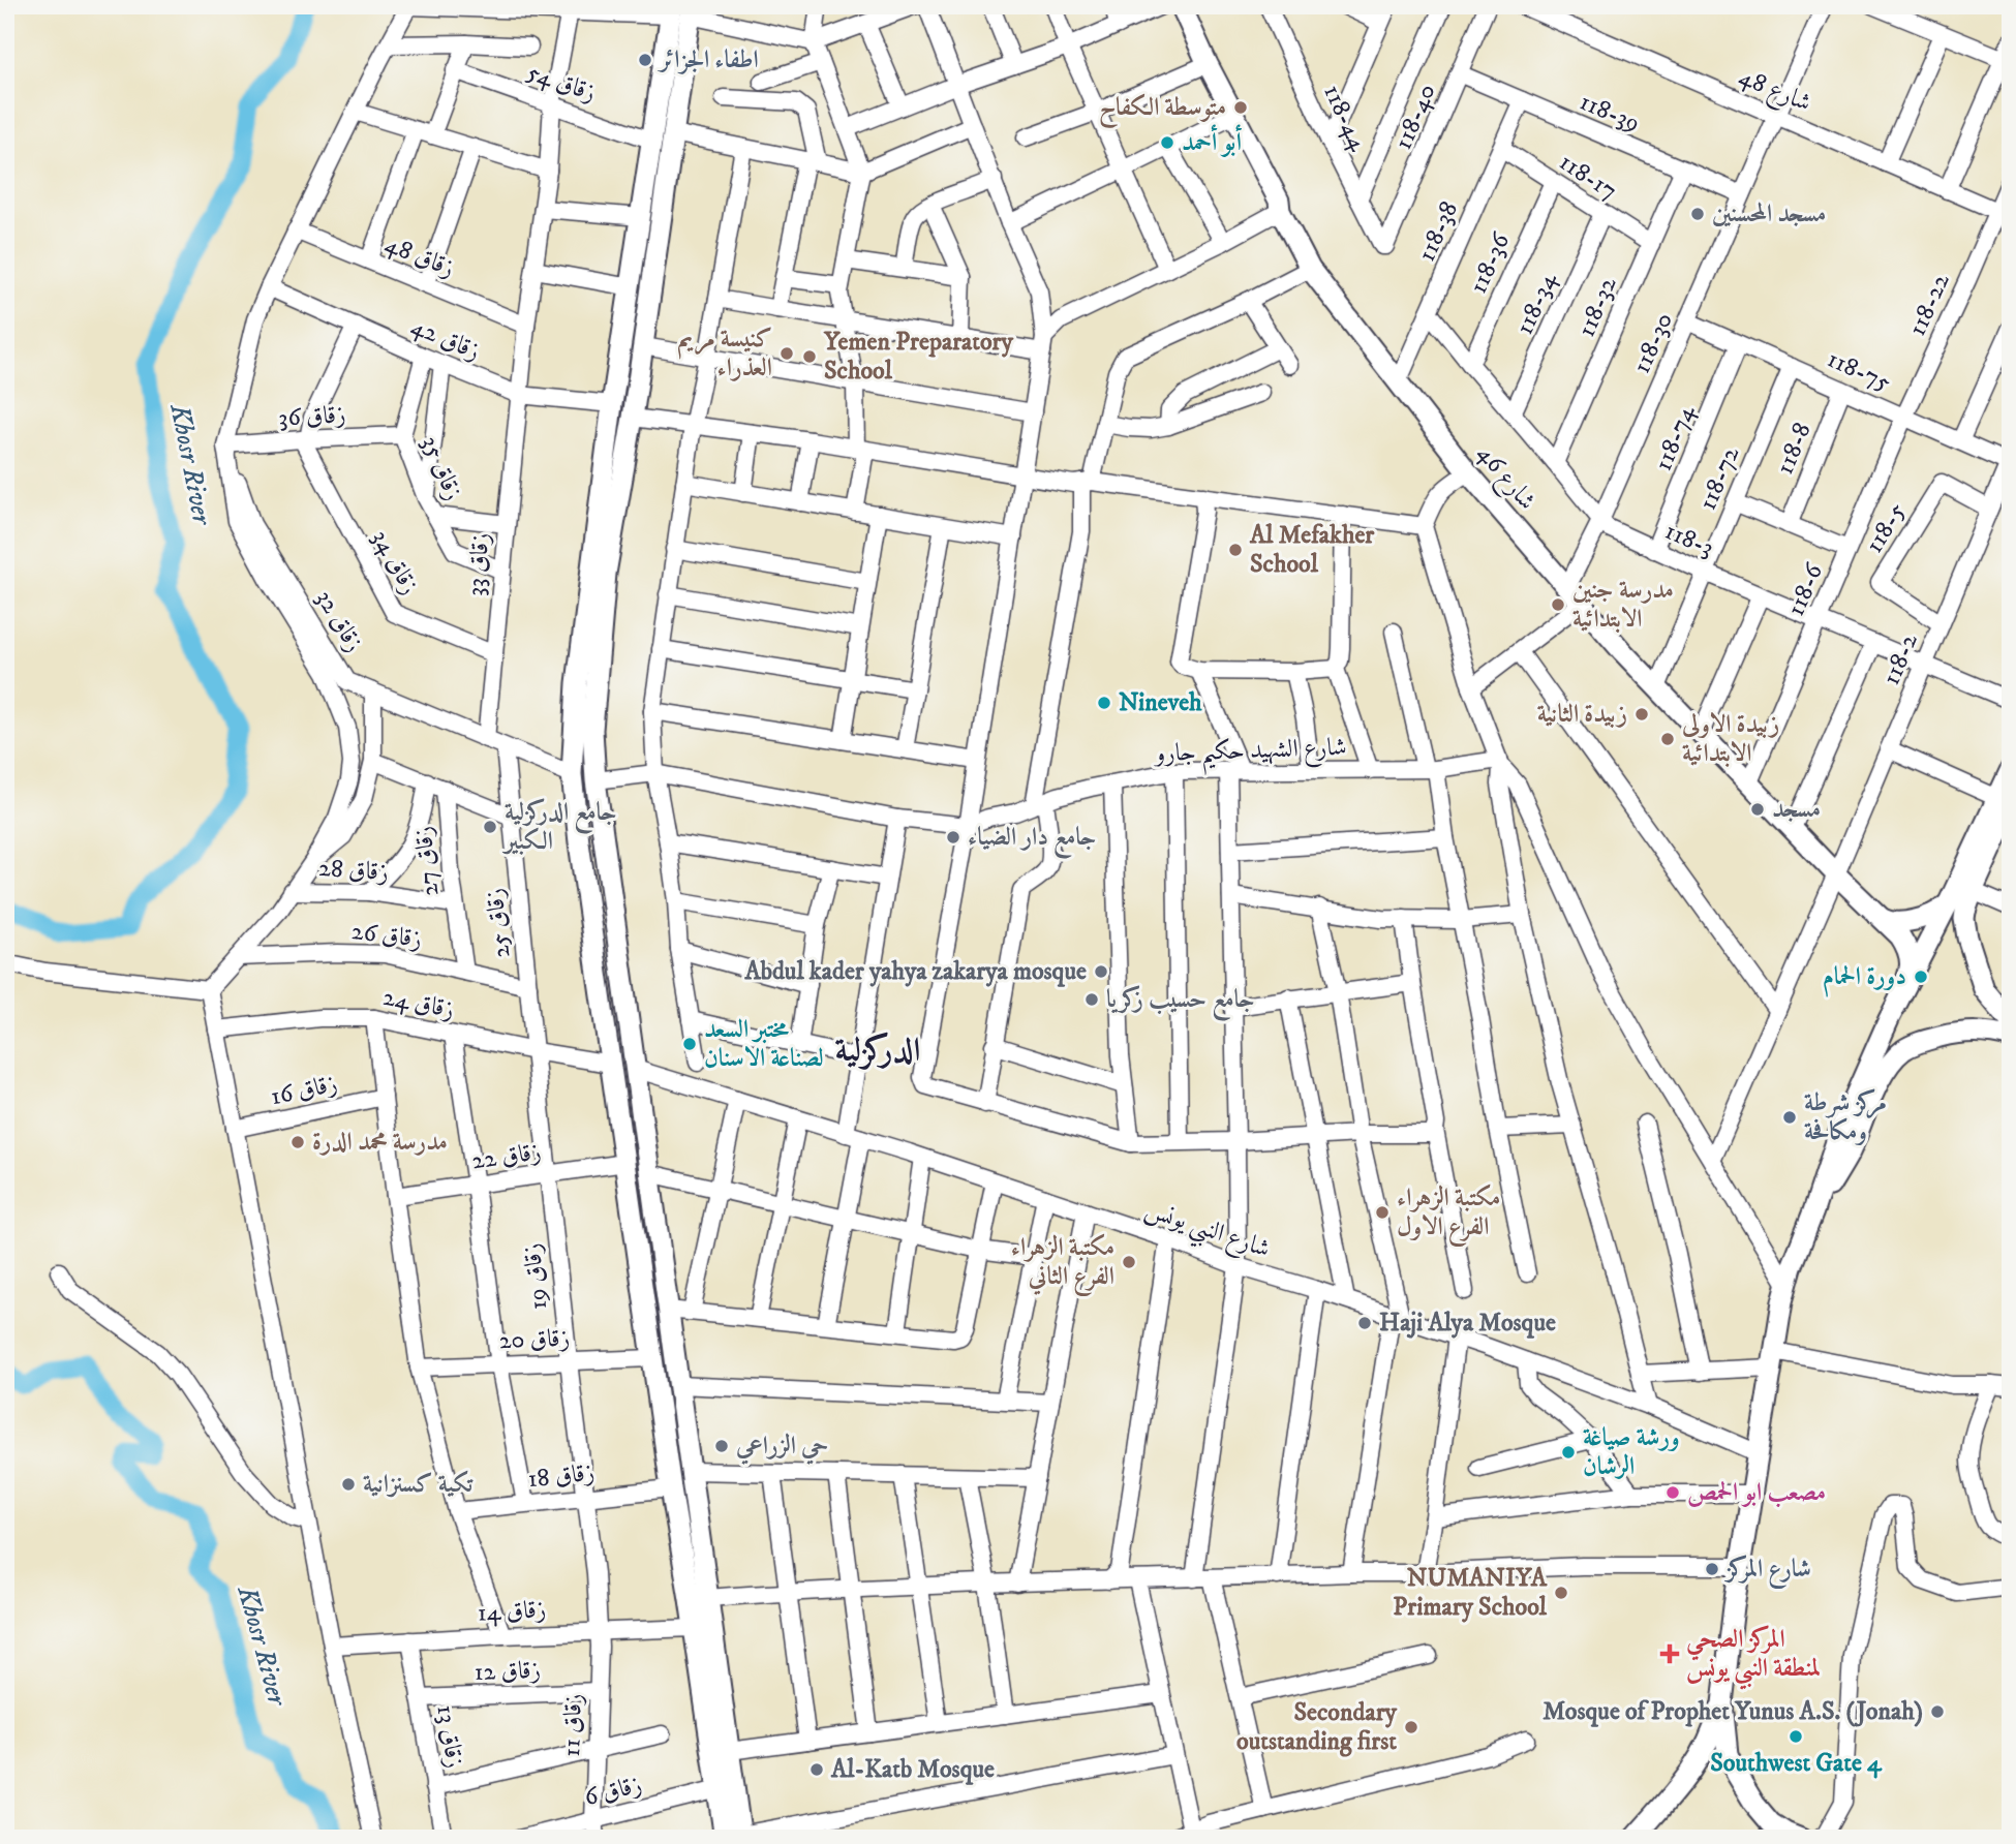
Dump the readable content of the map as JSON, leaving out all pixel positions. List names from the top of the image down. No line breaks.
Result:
{"streets":{"main road":["شارع 46"],"street":["زقاق 54","شارع 48","118-39","118-40","118-44","118-17","118-38","زقاق 48","118-36","118-34","118-22","118-32","زقاق 42","118-30","118-75","زقاق 36","118-74","118-8","زقاق 35","118-72","118-5","118-3","زقاق 34","زقاق 33","118-6","زقاق 32","118-2","شارع الشهيد حكيم جارو","زقاق 27","زقاق 28","زقاق 25","زقاق 26","زقاق 24","زقاق 16","زقاق 22","شارع النبي يونس","زقاق 19","زقاق 20","زقاق 18","زقاق 14","زقاق 12","زقاق 11","زقاق 13","زقاق 6"]},"crossings":[["زقاق 54","زقاق 33"],["شارع 48","118-22"],["شارع 48","118-30"],["118-39","118-40"],["118-39","118-38"],["118-39","118-32"],["118-39","118-30"],["118-40","118-44"],["118-17","118-38"],["118-17","118-36"],["118-17","118-34"],["118-17","118-32"],["118-38","شارع 46"],["118-38","118-3"],["زقاق 48","زقاق 33"],["118-36","118-3"],["118-34","118-3"],["118-22","118-75"],["118-22","118-6"],["118-32","118-3"],["زقاق 42","زقاق 33"],["118-30","118-75"],["118-30","شارع 46"],["118-30","118-3"],["118-75","118-74"],["118-75","118-8"],["118-75","118-72"],["118-75","118-6"],["118-75","118-2"],["زقاق 36","زقاق 35"],["زقاق 36","زقاق 34"],["زقاق 36","زقاق 32"],["118-74","118-3"],["زقاق 35","زقاق 33"],["شارع 46","118-72"],["شارع 46","118-6"],["شارع 46","118-2"],["118-72","118-3"],["118-5","118-2"],["118-3","118-6"],["118-3","118-2"],["زقاق 34","زقاق 33"],["زقاق 33","زقاق 32"],["زقاق 32","زقاق 25"],["زقاق 27","زقاق 28"],["زقاق 27","زقاق 26"],["زقاق 25","زقاق 26"],["زقاق 25","زقاق 24"],["زقاق 25","زقاق 19"],["زقاق 24","زقاق 19"],["زقاق 22","زقاق 19"],["زقاق 19","زقاق 20"],["زقاق 19","زقاق 18"],["زقاق 19","زقاق 11"],["زقاق 18","زقاق 11"],["زقاق 14","زقاق 11"],["زقاق 14","زقاق 13"],["زقاق 12","زقاق 11"],["زقاق 12","زقاق 13"],["زقاق 11","زقاق 6"]],"districts":["الدركزلية"],"water":["Khosr River"],"places":{"other":["اطفاء الجزائر","متوسطة الكفاح","أبو أحمد","مسجد المحسنين","كنيسة مريم العذراء","Yemen Preparatory School","Al Mefakher School","مدرسة جنين الابتدائية","Nineveh","زبيدة الثانية","زبيدة الاولى الابتدائية","مسجد","جامع الدركزلية الكبير","جامع دار الضياء","Abdul kader yahya zakarya mosque","دورة الحمام","جامع حسيب زكريا","مختبر السعد لصناعة الاسنان","مركز شرطة ومكافحة","مدرسة محمد الدرة","مكتبة الزهراء الفرع الاول","مكتبة الزهراء الفرع الثاني","Haji Alya Mosque","حي الزراعي","ورشة صياغة الرشان","تكية كسنزانية","مصعب ابو الحمص","شارع المركز","NUMANIYA Primary School","Mosque of Prophet Yunus A.S. (Jonah)","Secondary outstanding first","Southwest Gate 4","Al-Katb Mosque"],"health":["المركز الصحي لمنطقة النبي يونس"]}}
